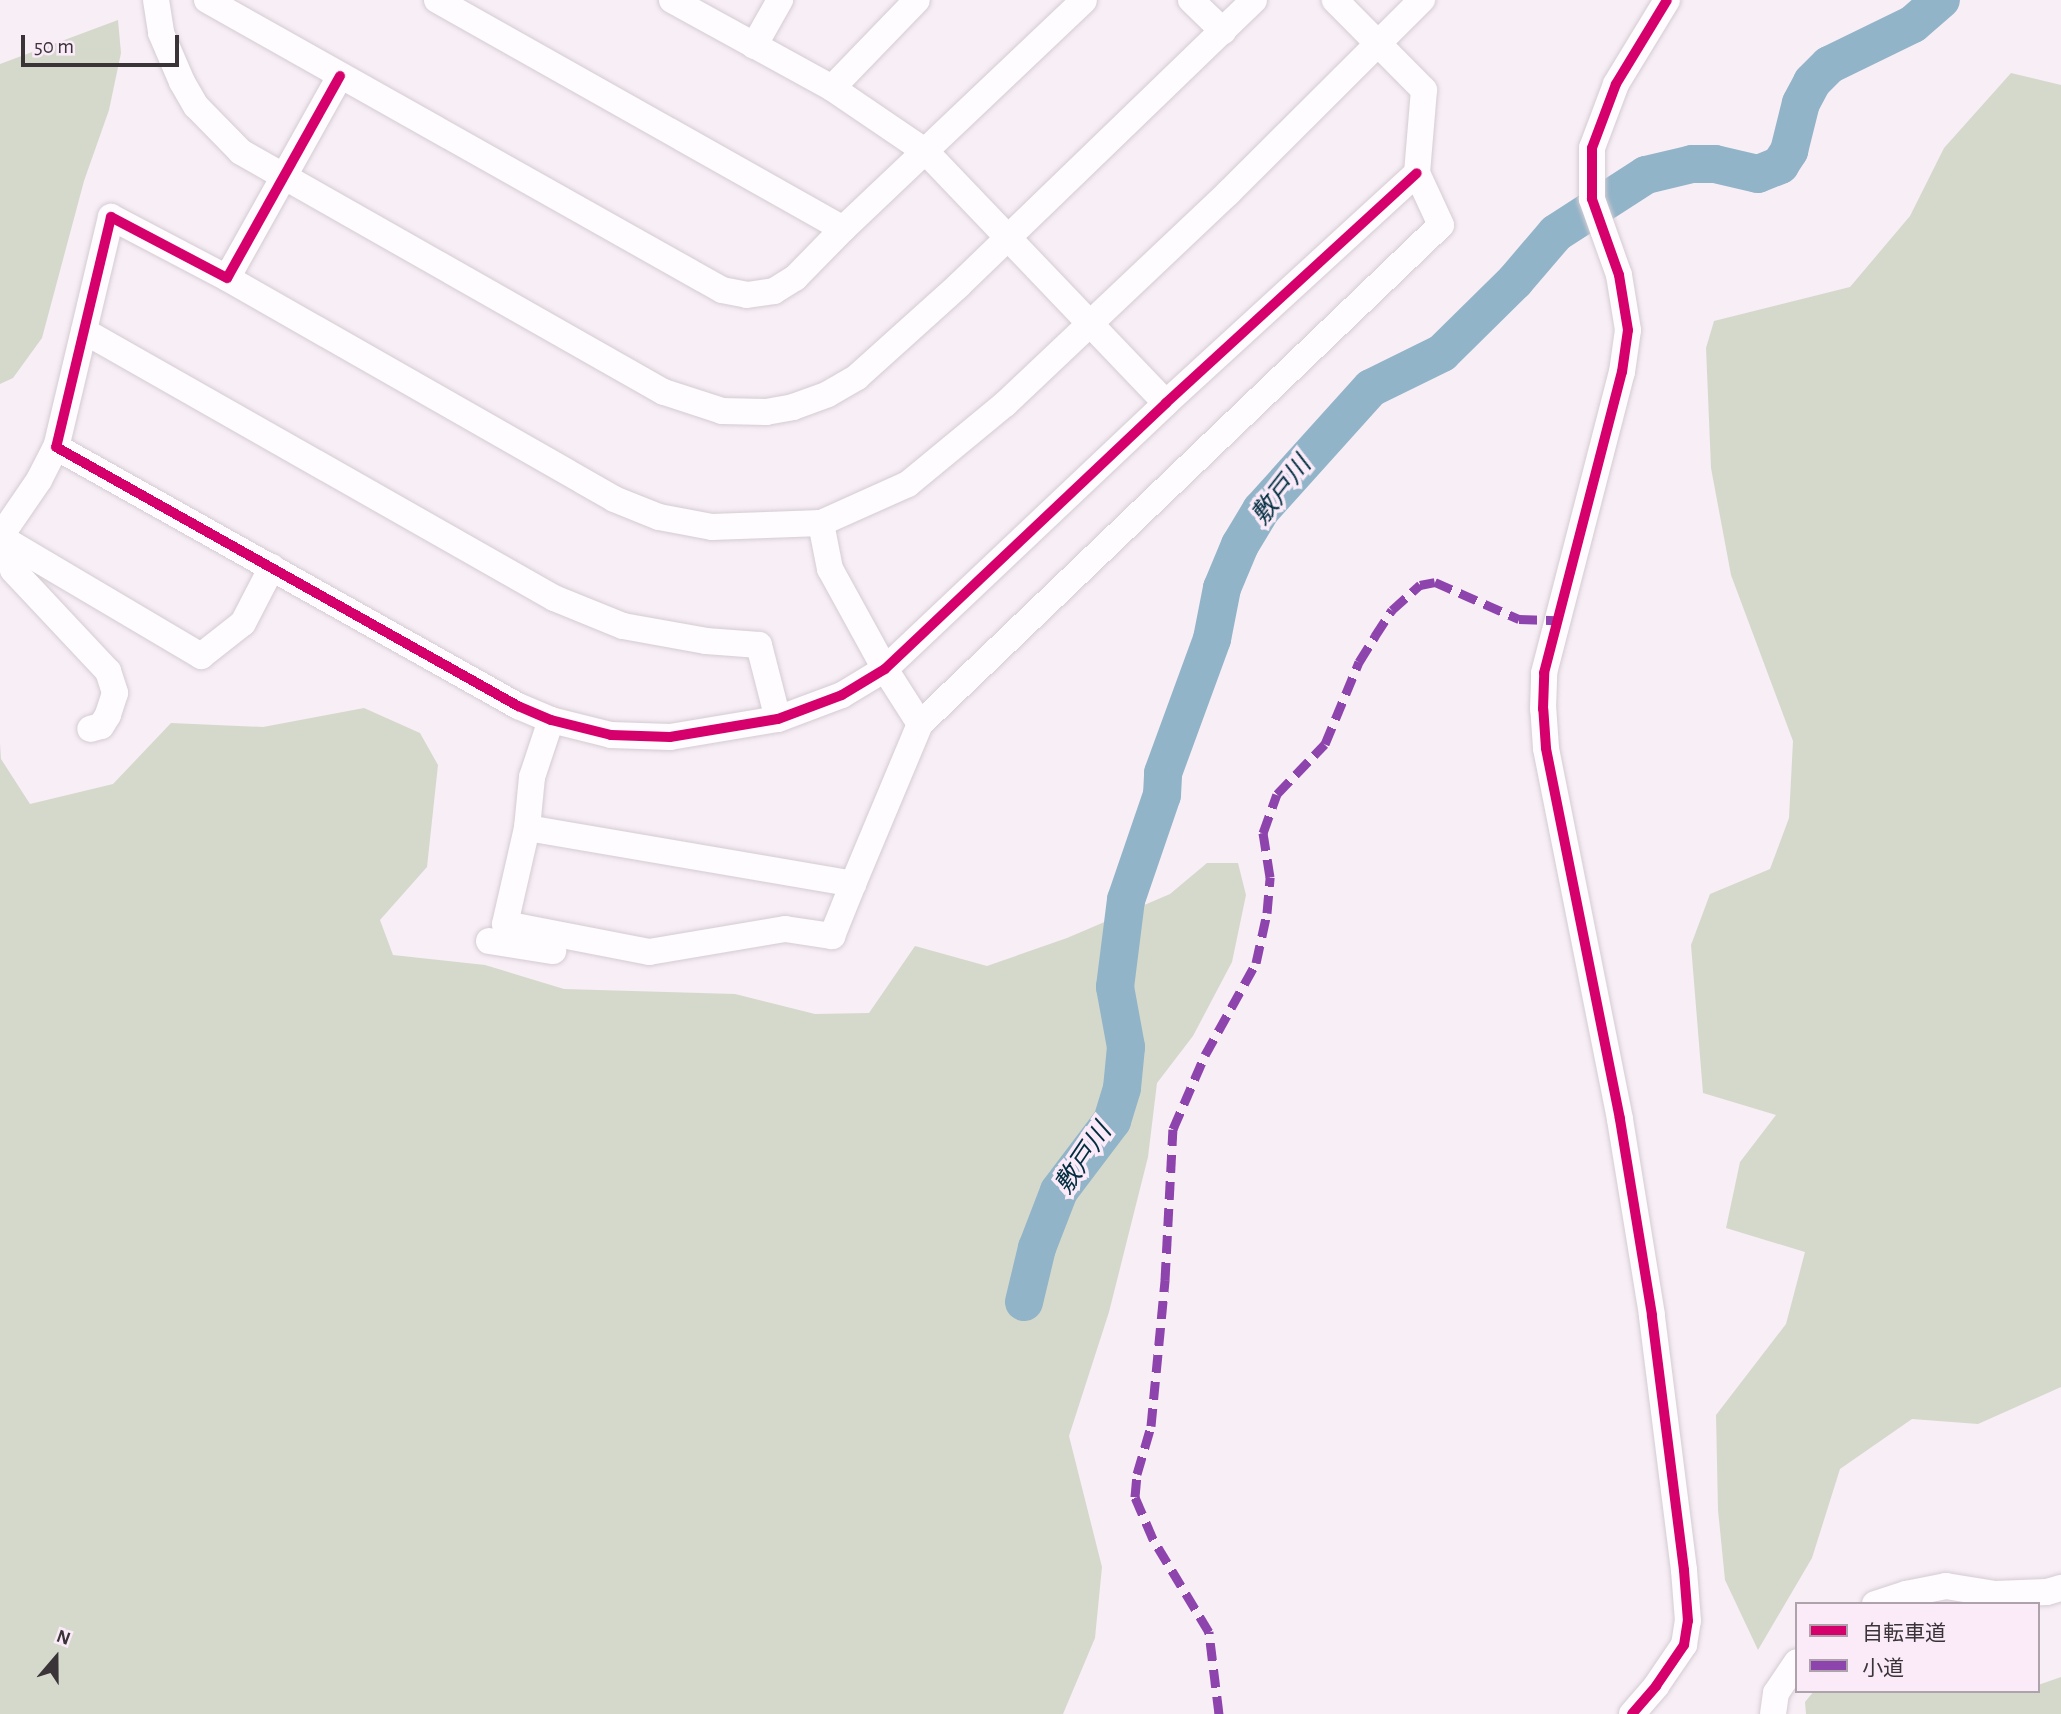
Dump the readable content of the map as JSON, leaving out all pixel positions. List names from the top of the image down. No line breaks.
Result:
{"water":["敷戸川"],"legend":["自転車道","小道"],"scale_bar":"50 m","north":"top"}
